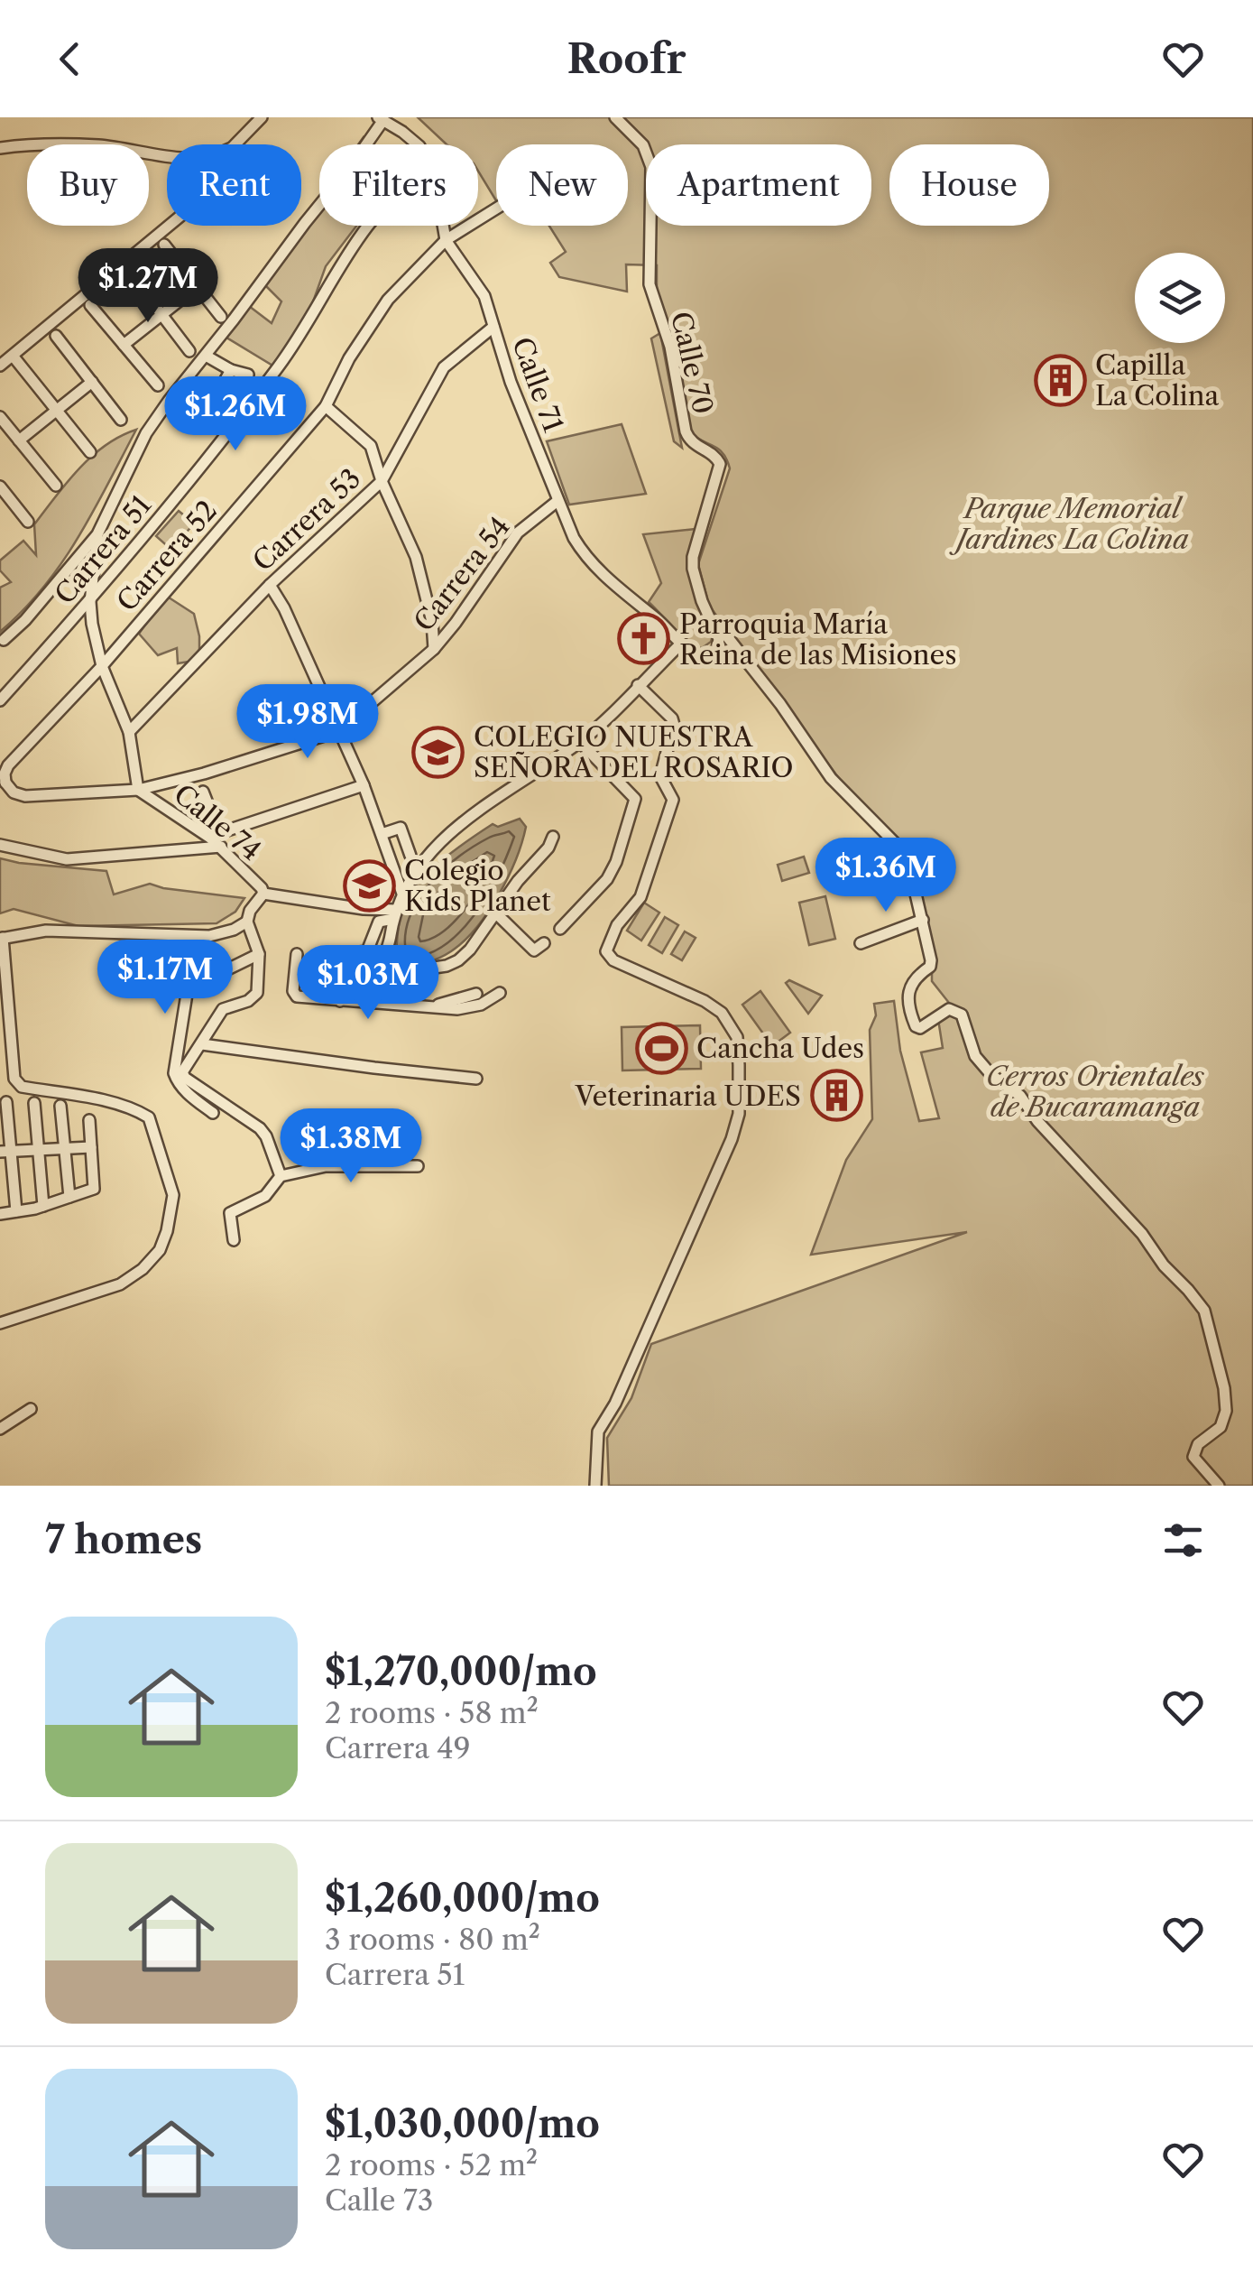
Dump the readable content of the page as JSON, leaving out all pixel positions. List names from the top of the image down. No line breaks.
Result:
{"streets":{"street":["Calle 70","Calle 71","Carrera 53","Carrera 51","Carrera 52","Carrera 54","Calle 74"]},"crossings":[["Calle 71","Carrera 53"],["Calle 71","Carrera 52"],["Calle 71","Carrera 54"],["Carrera 53","Calle 74"],["Carrera 51","Calle 74"],["Carrera 52","Carrera 54"],["Carrera 52","Calle 74"],["Carrera 54","Calle 74"]],"parks":["Parque Memorial Jardines La Colina","Cerros Orientales de Bucaramanga"],"places":{"building":["Capilla La Colina","Veterinaria UDES"],"church":["Parroquia María Reina de las Misiones"],"school or university":["COLEGIO NUESTRA SEÑORA DEL ROSARIO","Colegio Kids Planet"],"sports":["Cancha Udes"]},"page":{"header":"Roofr","chip":["Buy","Rent","Filters","New","Apartment","House"],"price":["$1.27M","$1.26M","$1.98M","$1.36M","$1.17M","$1.03M","$1.38M"],"heading":"7 homes","list":[{"name":"$1,270,000/mo","note":"2 rooms · 58 m² · Carrera 49"},{"name":"$1,260,000/mo","note":"3 rooms · 80 m² · Carrera 51"},{"name":"$1,030,000/mo","note":"2 rooms · 52 m² · Calle 73"}]}}
